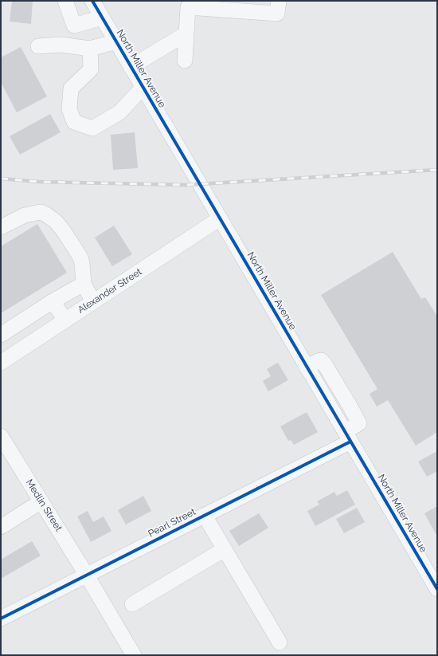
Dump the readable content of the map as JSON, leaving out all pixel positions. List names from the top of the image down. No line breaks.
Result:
{"streets":{"street":["North Miller Avenue","Alexander Street","Medlin Street","Pearl Street"]},"crossings":[["North Miller Avenue","Alexander Street"],["North Miller Avenue","Pearl Street"],["Medlin Street","Pearl Street"]]}
